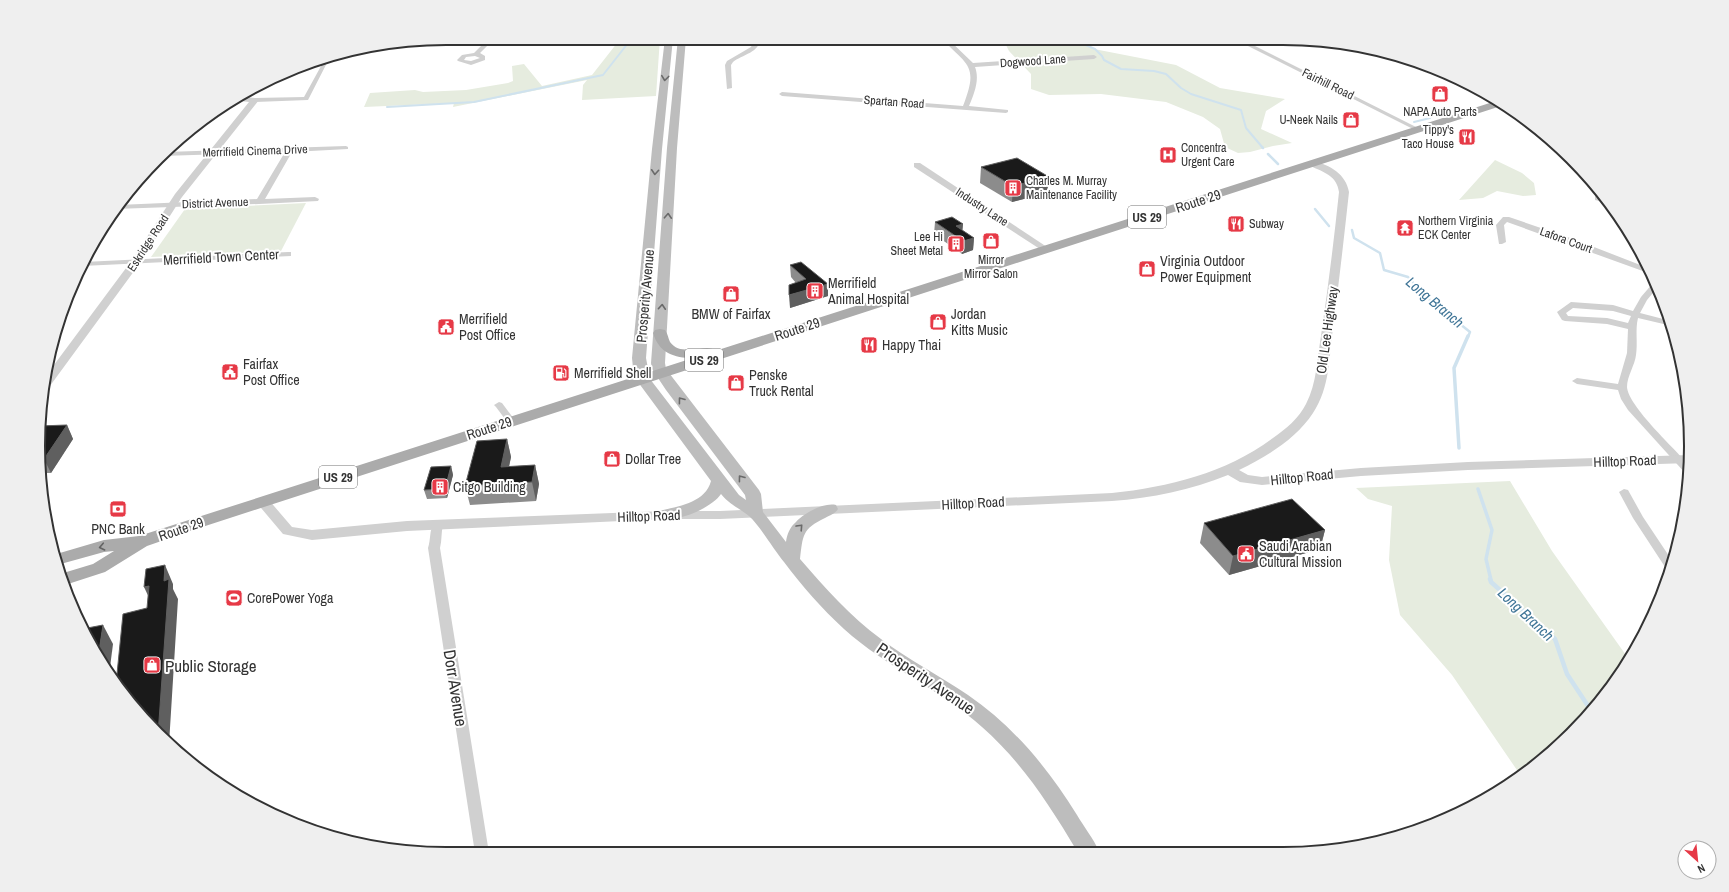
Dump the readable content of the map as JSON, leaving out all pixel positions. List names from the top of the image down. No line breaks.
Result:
{"streets":{"main road":["Route 29","US 29","Prosperity Avenue"],"street":["Dogwood Lane","Fairhill Road","Spartan Road","Merrifield Cinema Drive","District Avenue","Industry Lane","Lafora Court","Eskridge Road","Merrifield Town Center","Old Lee Highway","Hilltop Road","Dorr Avenue"]},"crossings":[["Fairhill Road","Route 29"],["Merrifield Cinema Drive","Eskridge Road"],["Route 29","Industry Lane"],["Route 29","Prosperity Avenue"],["Route 29","Old Lee Highway"],["Route 29","Hilltop Road"],["District Avenue","Eskridge Road"],["Eskridge Road","Merrifield Town Center"],["Prosperity Avenue","Hilltop Road"],["Old Lee Highway","Hilltop Road"],["Hilltop Road","Dorr Avenue"]],"water":["Long Branch"],"places":{"shop":["NAPA Auto Parts","U-Neek Nails","Mirror Mirror Salon","Virginia Outdoor Power Equipment","BMW of Fairfax","Jordan Kitts Music","Penske Truck Rental","Dollar Tree","Public Storage"],"restaurant":["Tippy's Taco House","Subway","Happy Thai"],"hospital":["Concentra Urgent Care"],"building":["Charles M. Murray Maintenance Facility","Lee Hi Sheet Metal","Merrifield Animal Hospital","Citgo Building"],"temple":["Northern Virginia ECK Center"],"public building":["Merrifield Post Office","Fairfax Post Office","Saudi Arabian Cultural Mission"],"fuel station":["Merrifield Shell"],"bank":["PNC Bank"],"sports":["CorePower Yoga"]},"north":"bottom right"}
